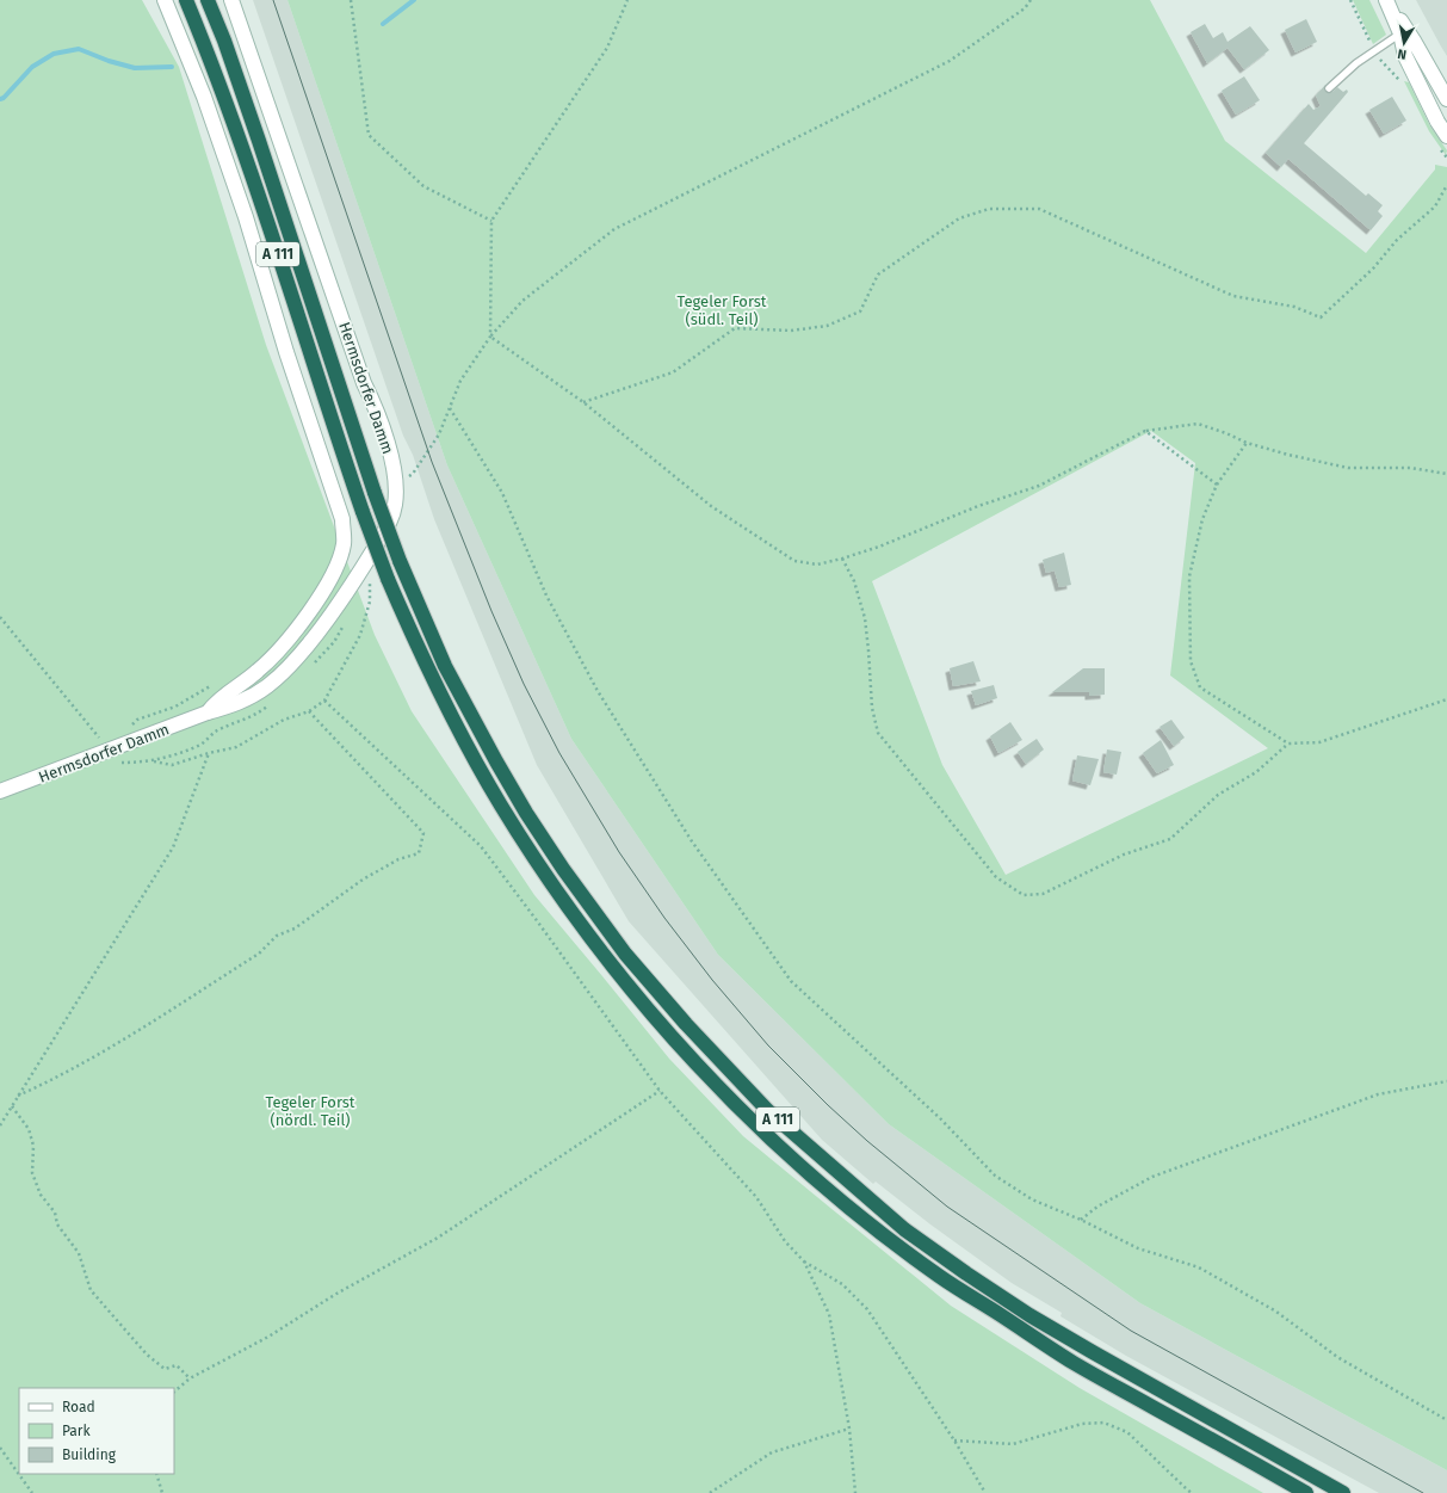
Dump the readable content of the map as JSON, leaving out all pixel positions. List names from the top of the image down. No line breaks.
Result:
{"streets":{"highway":["A 111"],"main road":["Hermsdorfer Damm"]},"parks":["Tegeler Forst (südl. Teil)","Tegeler Forst (nördl. Teil)"],"legend":["Road","Park","Building"],"north":"bottom"}
